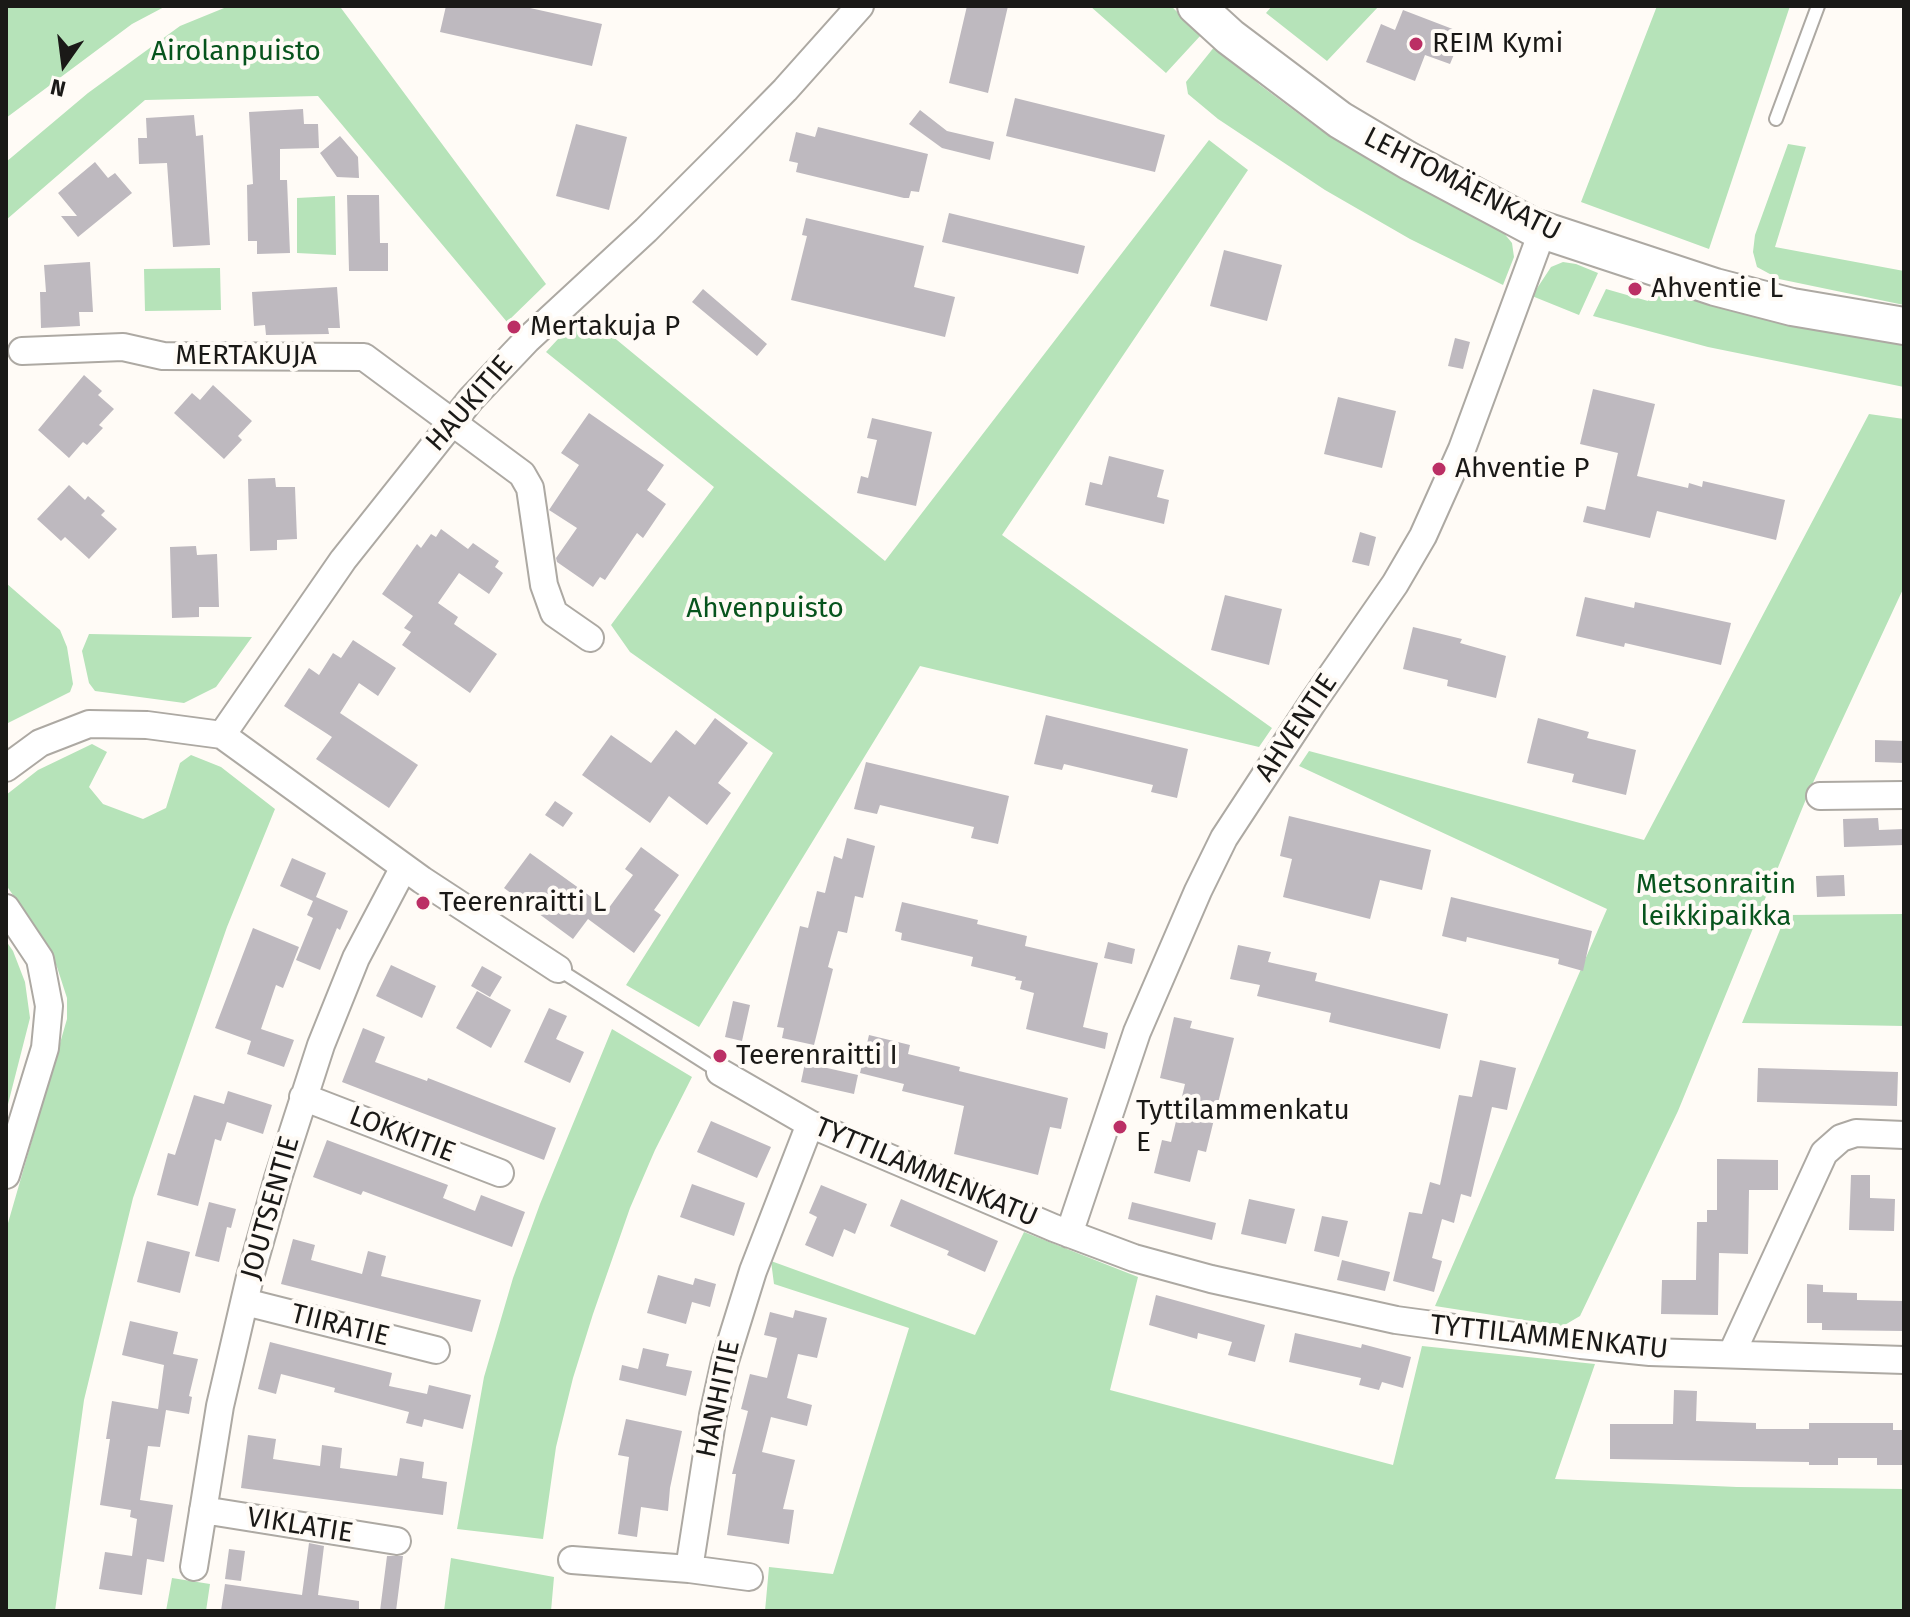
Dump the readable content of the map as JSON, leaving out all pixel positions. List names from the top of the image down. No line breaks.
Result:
{"streets":{"street":["LEHTOMÄENKATU","MERTAKUJA","HAUKITIE","AHVENTIE","LOKKITIE","TYTTILAMMENKATU","JOUTSENTIE","TIIRATIE","HANHITIE","VIKLATIE"]},"crossings":[["LEHTOMÄENKATU","AHVENTIE"],["MERTAKUJA","HAUKITIE"],["HAUKITIE","TYTTILAMMENKATU"],["AHVENTIE","TYTTILAMMENKATU"],["LOKKITIE","JOUTSENTIE"],["TYTTILAMMENKATU","JOUTSENTIE"],["TYTTILAMMENKATU","HANHITIE"],["JOUTSENTIE","TIIRATIE"],["JOUTSENTIE","VIKLATIE"]],"parks":["Airolanpuisto","Ahvenpuisto","Metsonraitin leikkipaikka"],"places":["REIM Kymi","Ahventie L","Mertakuja P","Ahventie P","Teerenraitti L","Teerenraitti I","Tyttilammenkatu E"],"north":"bottom"}
